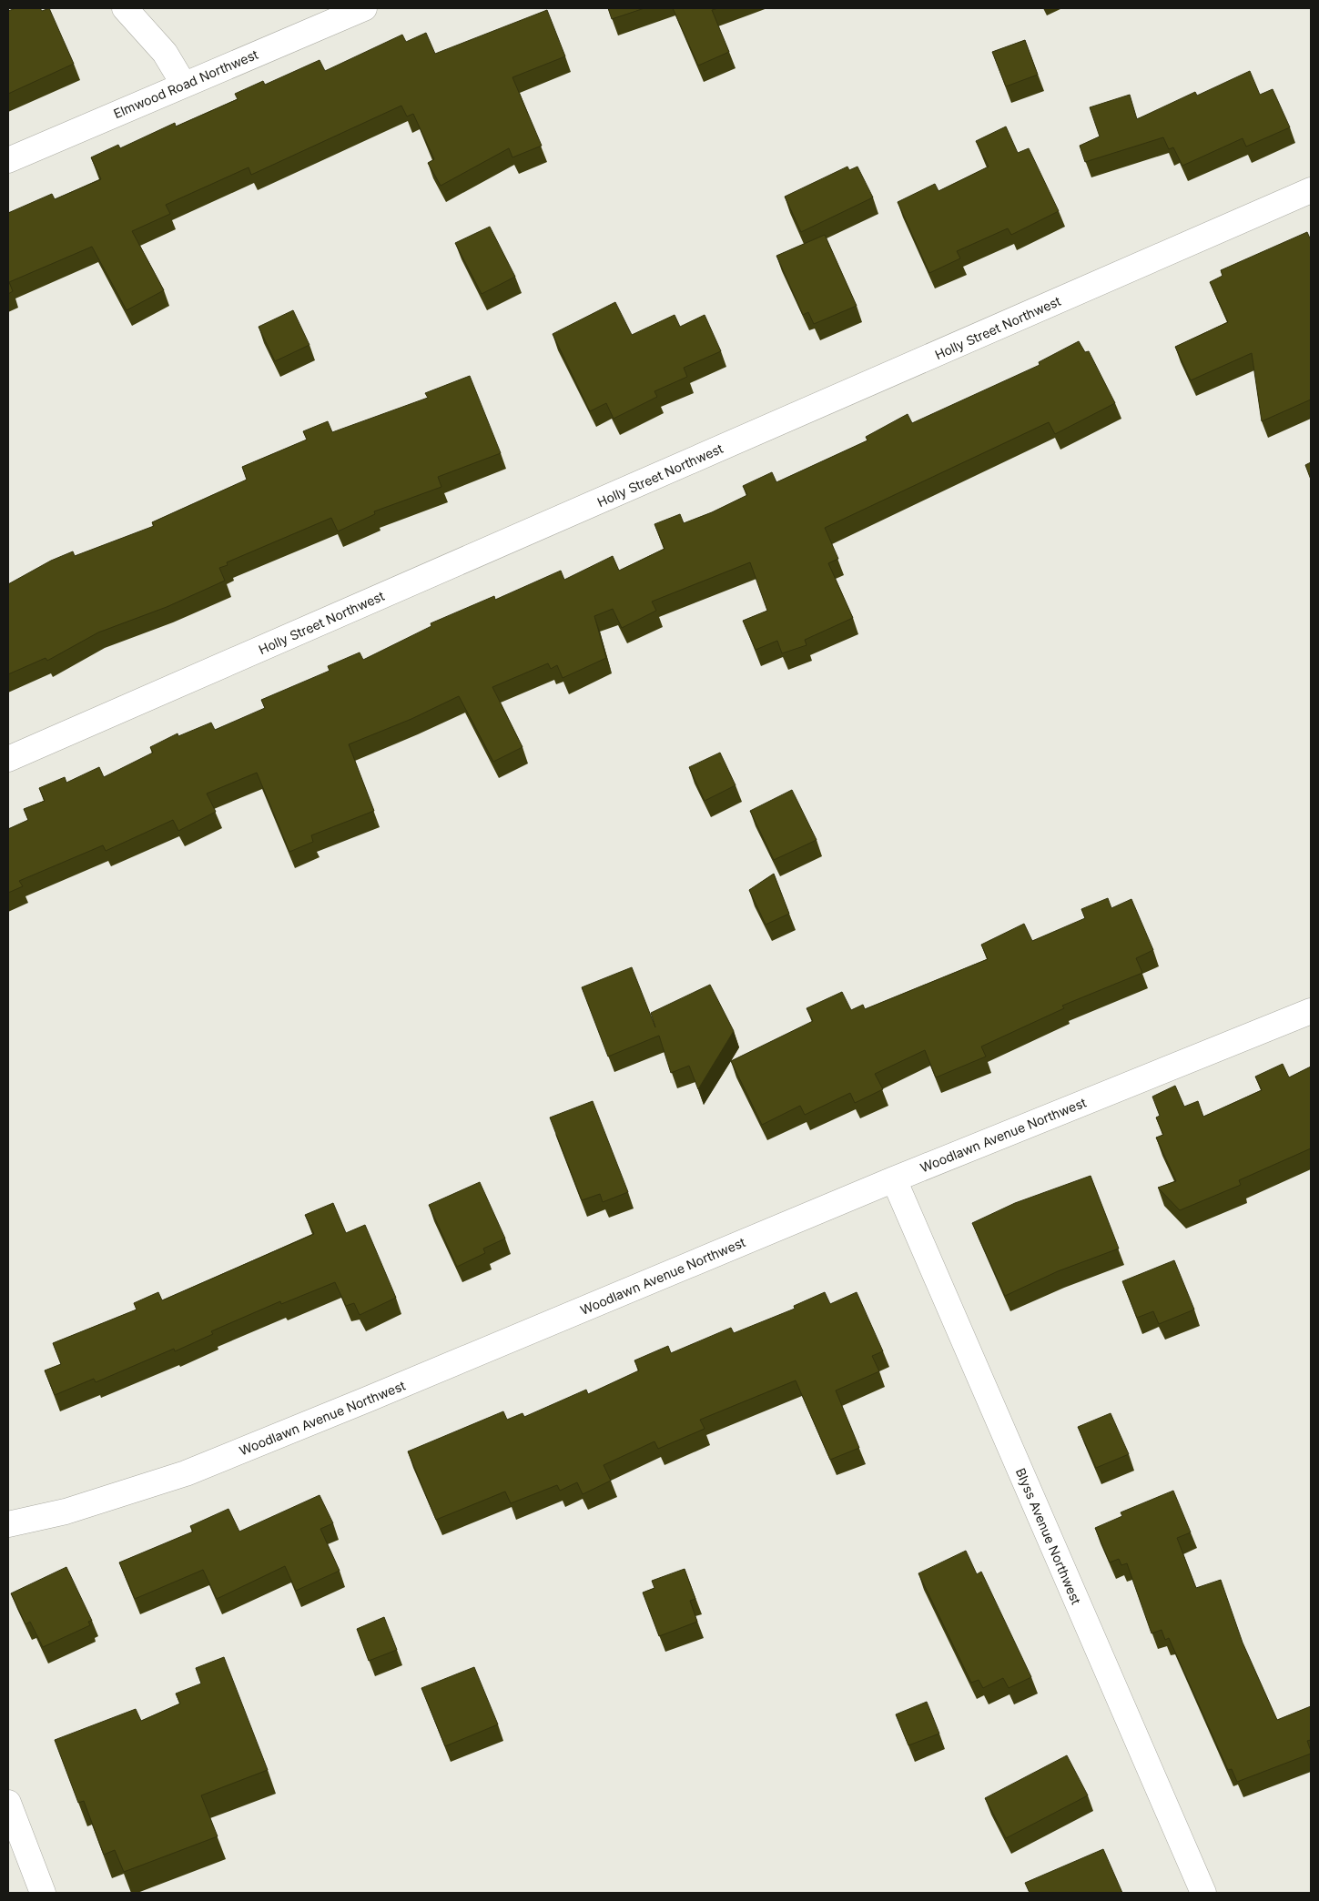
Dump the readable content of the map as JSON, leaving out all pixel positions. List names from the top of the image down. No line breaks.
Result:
{"streets":{"street":["Elmwood Road Northwest","Holly Street Northwest","Woodlawn Avenue Northwest","Blyss Avenue Northwest"]},"crossings":[["Woodlawn Avenue Northwest","Blyss Avenue Northwest"]]}
